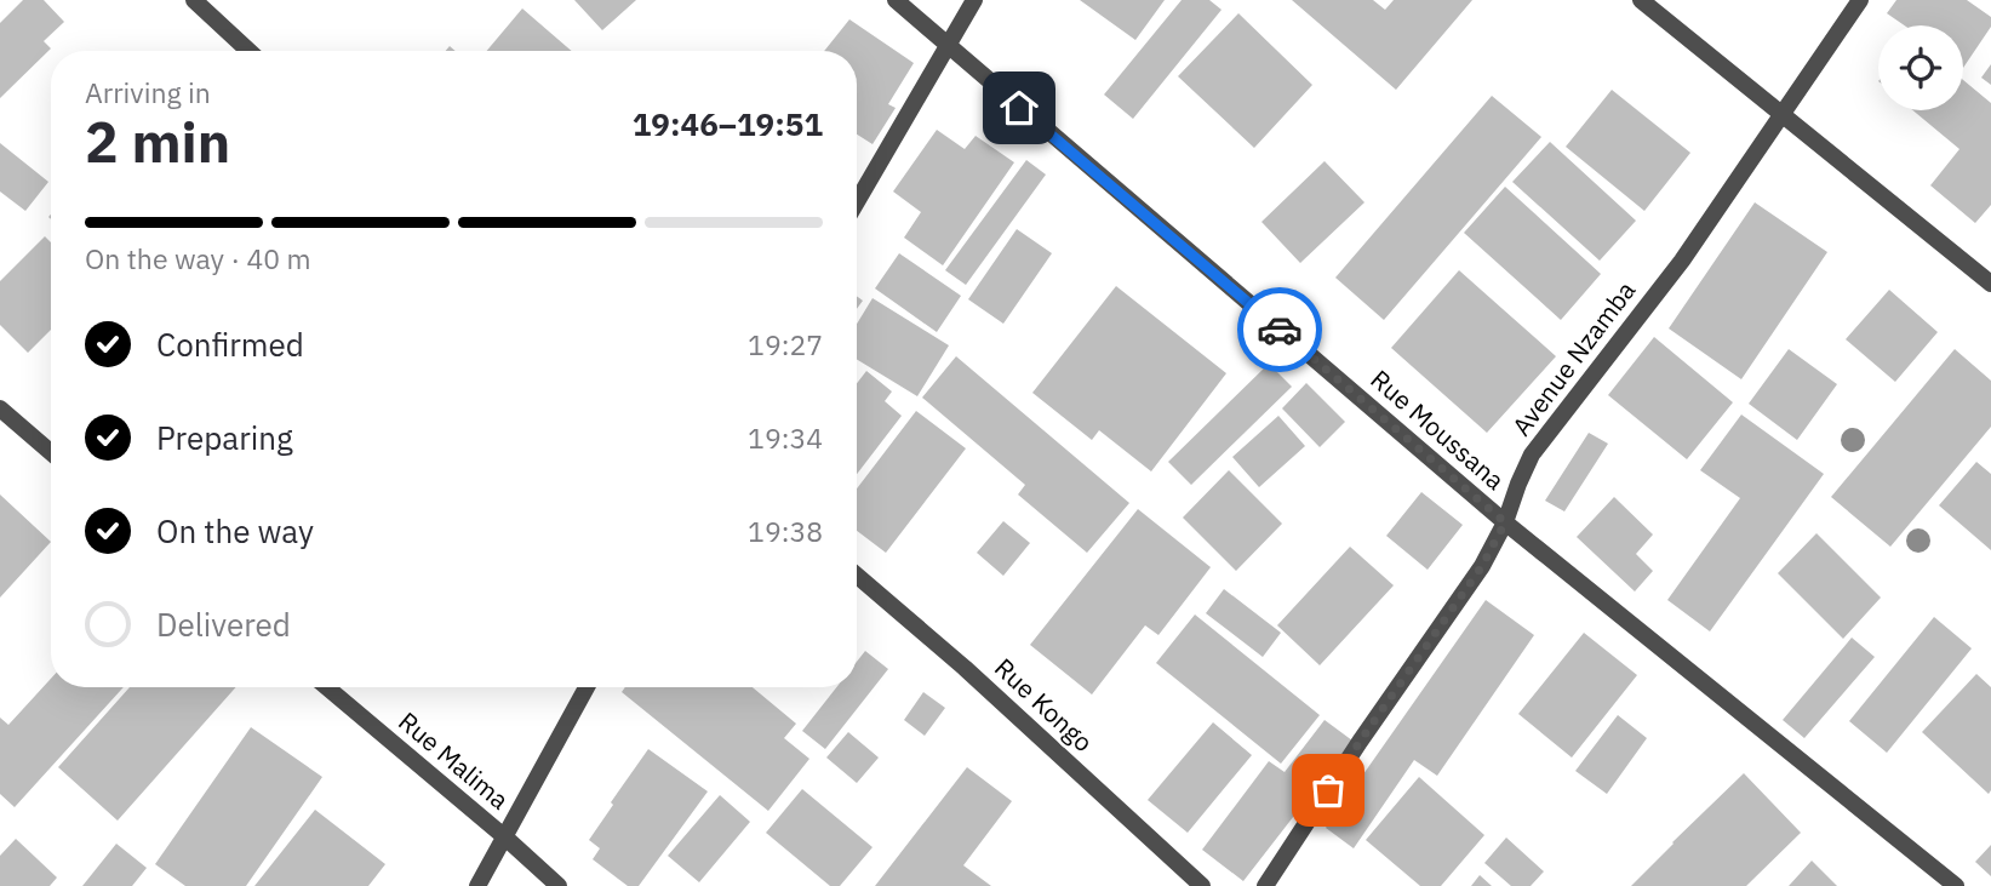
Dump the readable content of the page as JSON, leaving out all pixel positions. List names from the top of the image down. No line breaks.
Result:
{"streets":{"street":["Avenue Nzamba","Rue Moussana","Rue Kongo","Rue Malima"]},"crossings":[["Avenue Nzamba","Rue Moussana"]],"page":{"heading":["2 min","Arriving in","19:46–19:51"],"bar":"On the way · 40 m","list":[["Confirmed","19:27"],["Preparing","19:34"],["On the way","19:38"],"Delivered"]}}
